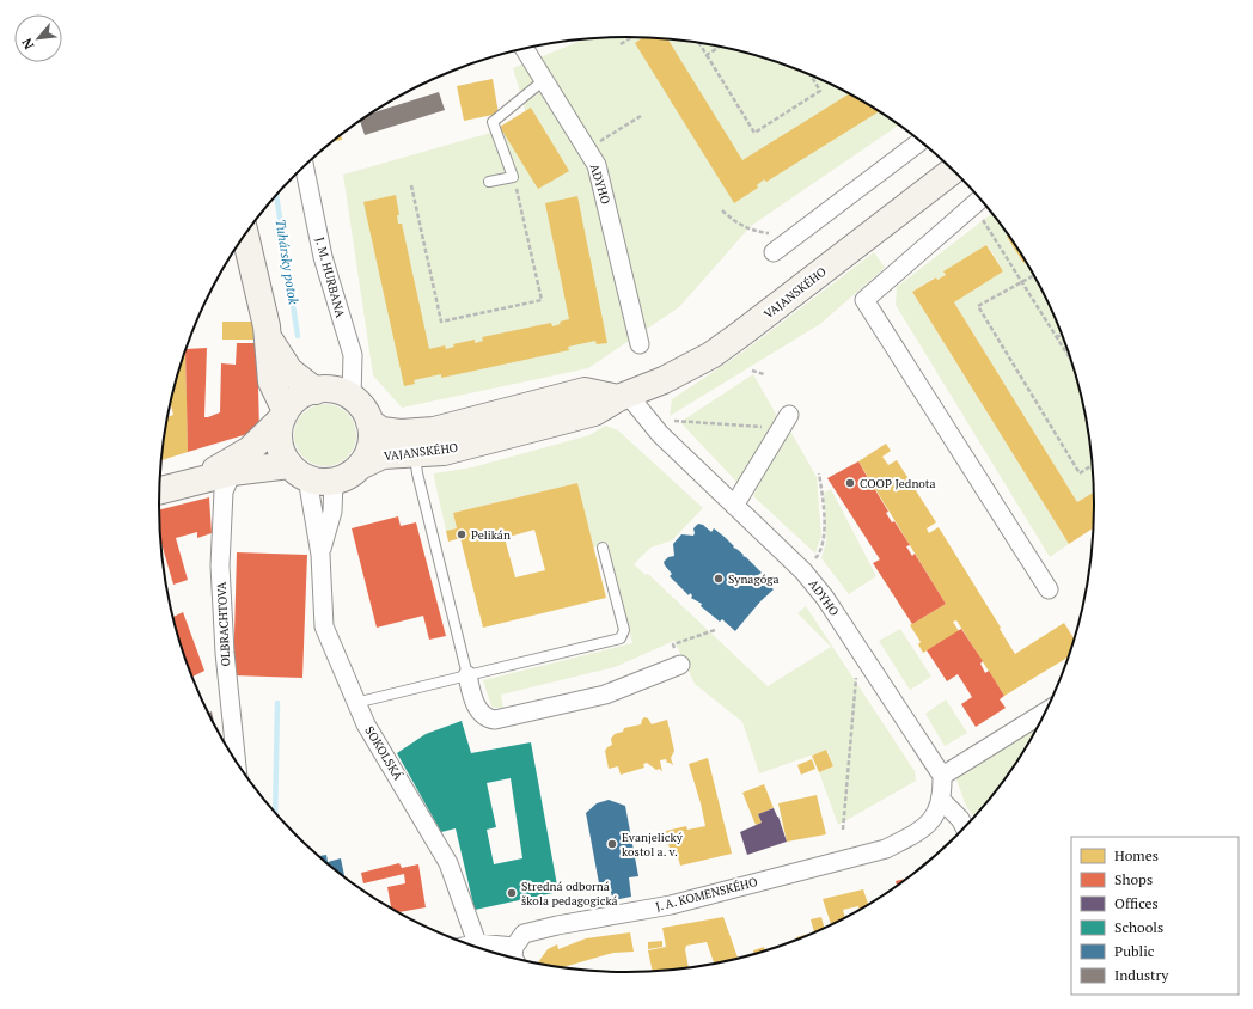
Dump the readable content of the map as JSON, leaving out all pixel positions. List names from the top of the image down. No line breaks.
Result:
{"streets":{"main road":["VAJANSKÉHO"],"street":["ADYHO","J. M. HURBANA","OLBRACHTOVA","SOKOLSKÁ","J. A. KOMENSKÉHO"]},"crossings":[["ADYHO","VAJANSKÉHO"],["J. M. HURBANA","VAJANSKÉHO"],["J. M. HURBANA","SOKOLSKÁ"],["VAJANSKÉHO","SOKOLSKÁ"]],"water":["Tuhársky potok"],"places":["COOP Jednota","Pelikán","Synagóga","Evanjelický kostol a. v.","Stredná odborná škola pedagogická"],"legend":["Homes","Shops","Offices","Schools","Public","Industry"],"north":"bottom left"}
